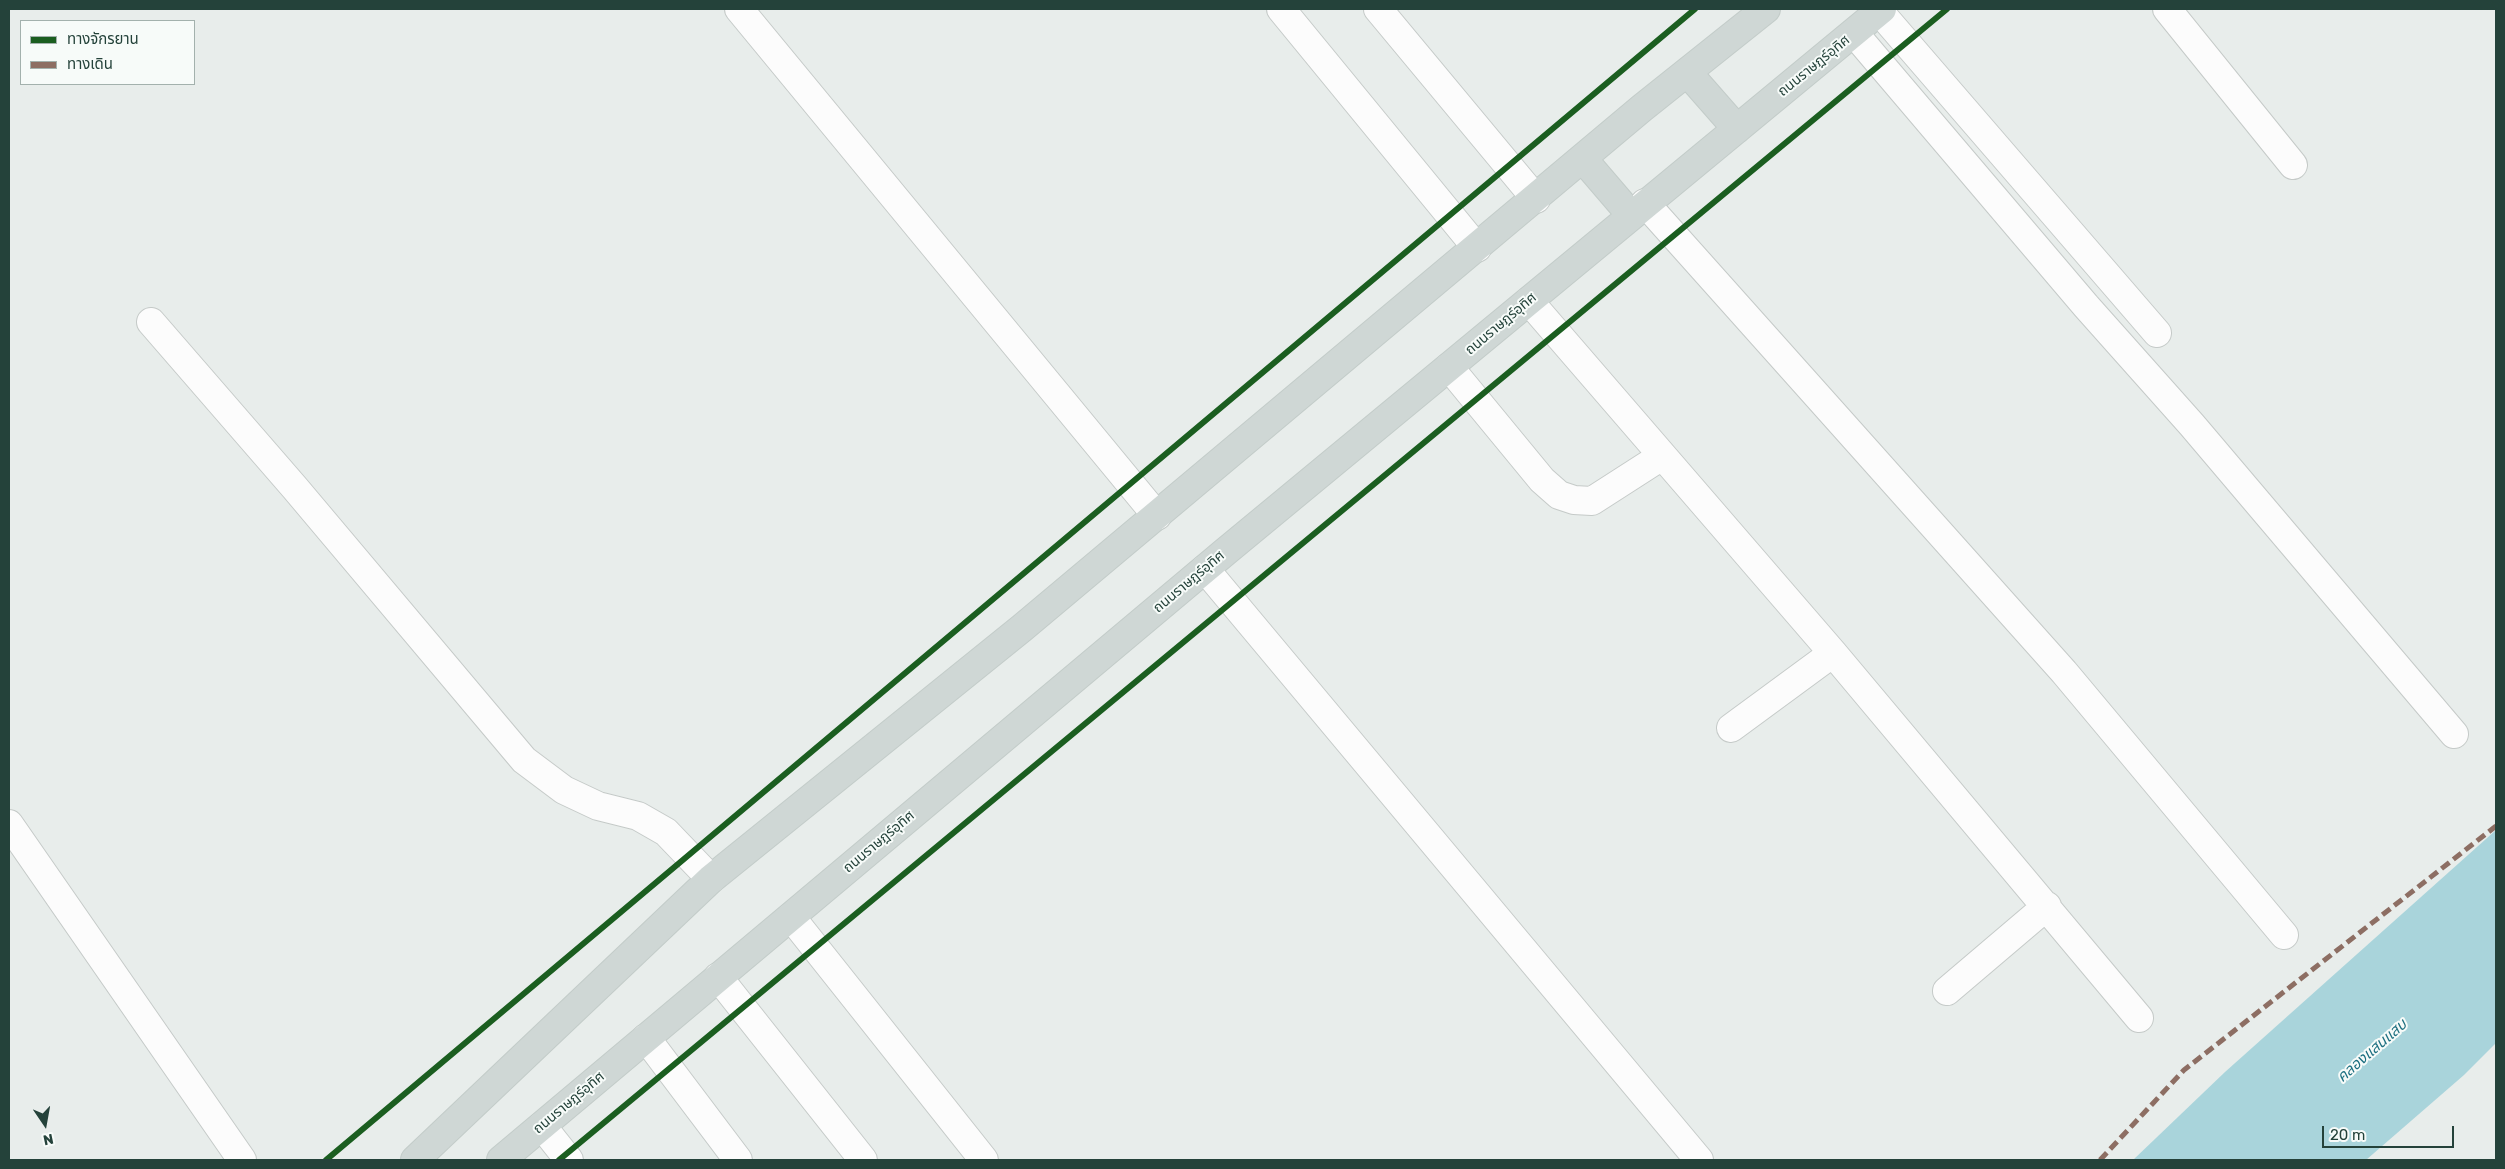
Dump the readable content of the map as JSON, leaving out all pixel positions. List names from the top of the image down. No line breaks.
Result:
{"streets":{"main road":["ถนนราษฎร์อุทิศ"]},"water":["คลองแสนแสบ"],"legend":["ทางจักรยาน","ทางเดิน"],"scale_bar":"20 m","north":"bottom"}
